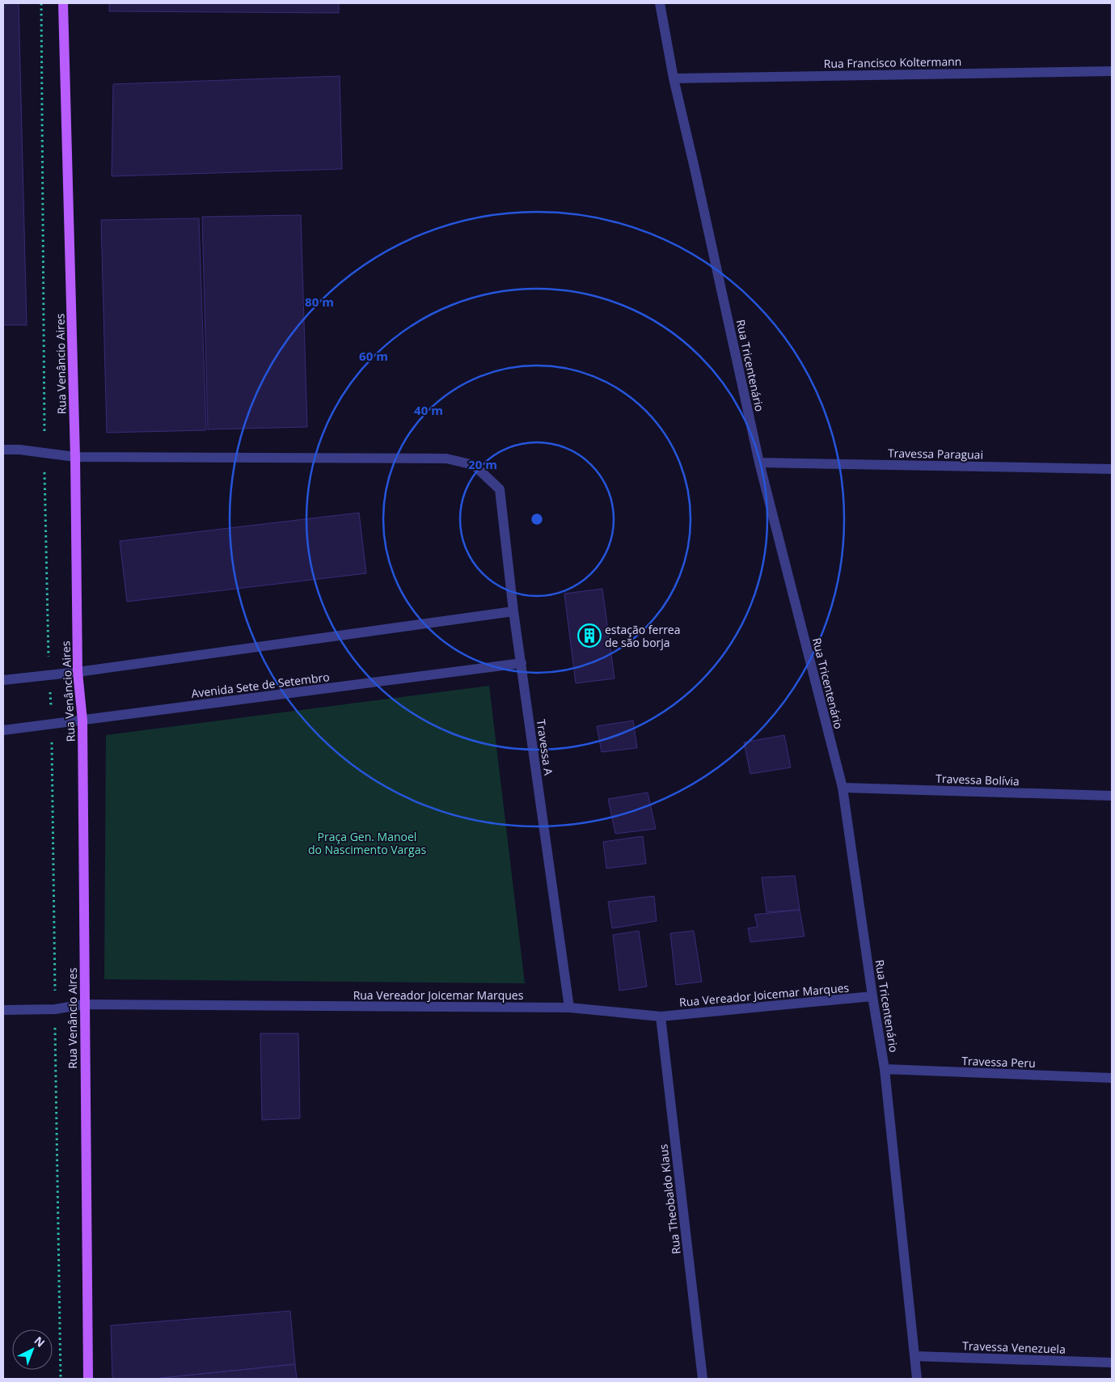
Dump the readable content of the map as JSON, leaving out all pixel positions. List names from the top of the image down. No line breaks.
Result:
{"streets":{"main road":["Rua Venâncio Aires"],"street":["Rua Francisco Koltermann","Rua Tricentenário","Travessa Paraguai","Avenida Sete de Setembro","Travessa A","Travessa Bolívia","Rua Vereador Joicemar Marques","Travessa Peru","Rua Theobaldo Klaus","Travessa Venezuela"]},"crossings":[["Rua Francisco Koltermann","Rua Tricentenário"],["Rua Venâncio Aires","Avenida Sete de Setembro"],["Rua Venâncio Aires","Travessa A"],["Rua Venâncio Aires","Rua Vereador Joicemar Marques"],["Rua Tricentenário","Travessa Paraguai"],["Rua Tricentenário","Travessa Bolívia"],["Rua Tricentenário","Rua Vereador Joicemar Marques"],["Rua Tricentenário","Travessa Peru"],["Rua Tricentenário","Travessa Venezuela"],["Avenida Sete de Setembro","Travessa A"],["Travessa A","Rua Vereador Joicemar Marques"],["Rua Vereador Joicemar Marques","Rua Theobaldo Klaus"]],"parks":["Praça Gen. Manoel do Nascimento Vargas"],"places":{"building":["estação ferrea de são borja"]},"north":"top right","rings":["80 m","60 m","40 m","20 m"]}
